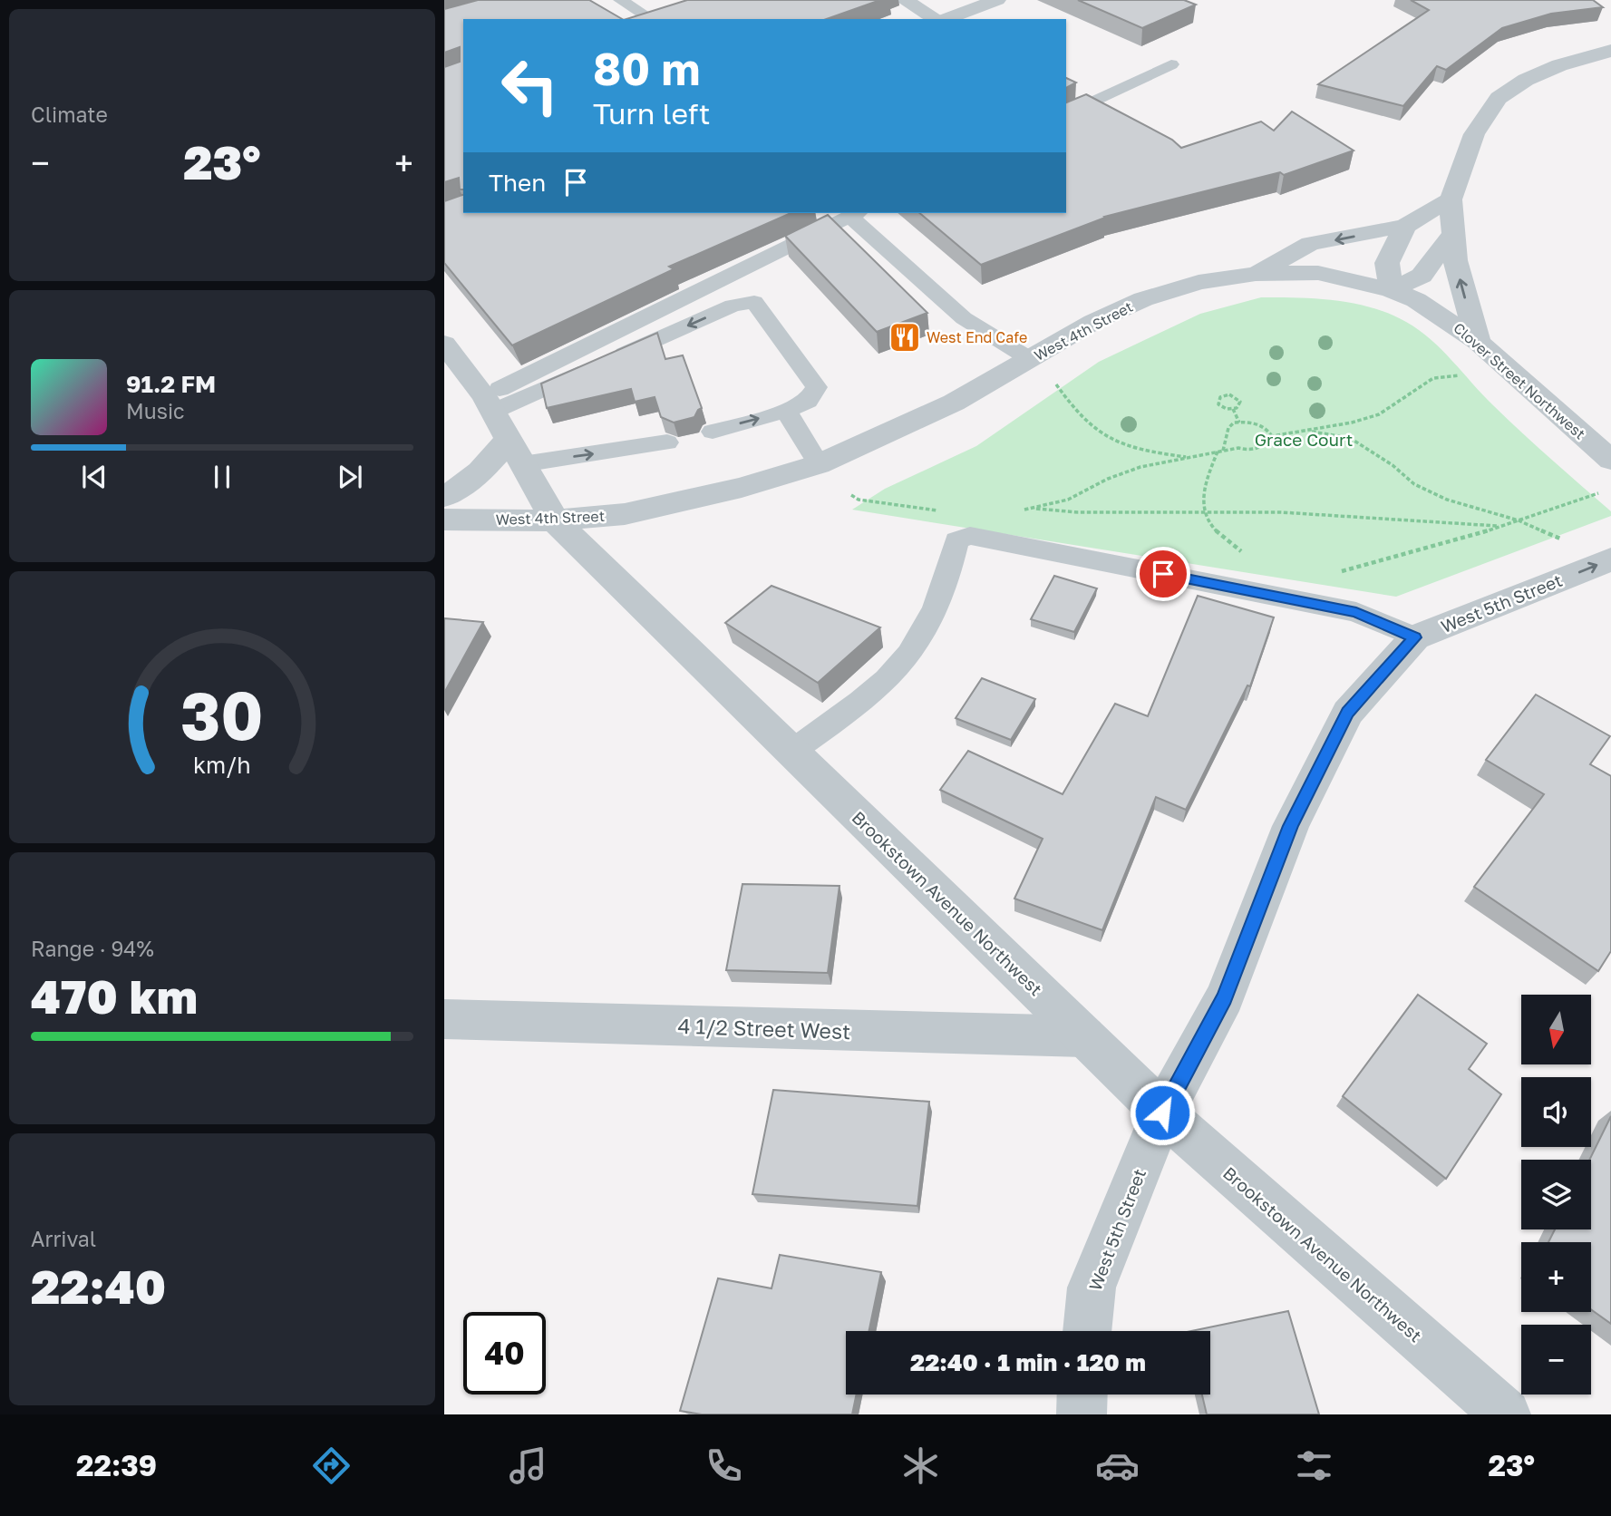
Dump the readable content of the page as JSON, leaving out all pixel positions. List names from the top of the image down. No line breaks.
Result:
{"streets":{"street":["West 4th Street","Clover Street Northwest","West 5th Street","Brookstown Avenue Northwest","4 1/2 Street West"]},"crossings":[["West 4th Street","Clover Street Northwest"],["West 4th Street","Brookstown Avenue Northwest"],["West 5th Street","Brookstown Avenue Northwest"],["Brookstown Avenue Northwest","4 1/2 Street West"]],"parks":["Grace Court"],"places":{"restaurant":["West End Cafe"]},"north":"bottom","page":{"tile":["Climate",["Range · 94%","470 km"],["Arrival","22:40"]],"turn":["80 m","Turn left"],"heat":["−","23°","+"],"then":"Then","song":["91.2 FM","Music"],"map_buttons":["+","−"],"limit":"40","trip":"22:40 · 1 min · 120 m","tabs":["22:39","23°"],"gauge":["30","km/h"]}}
